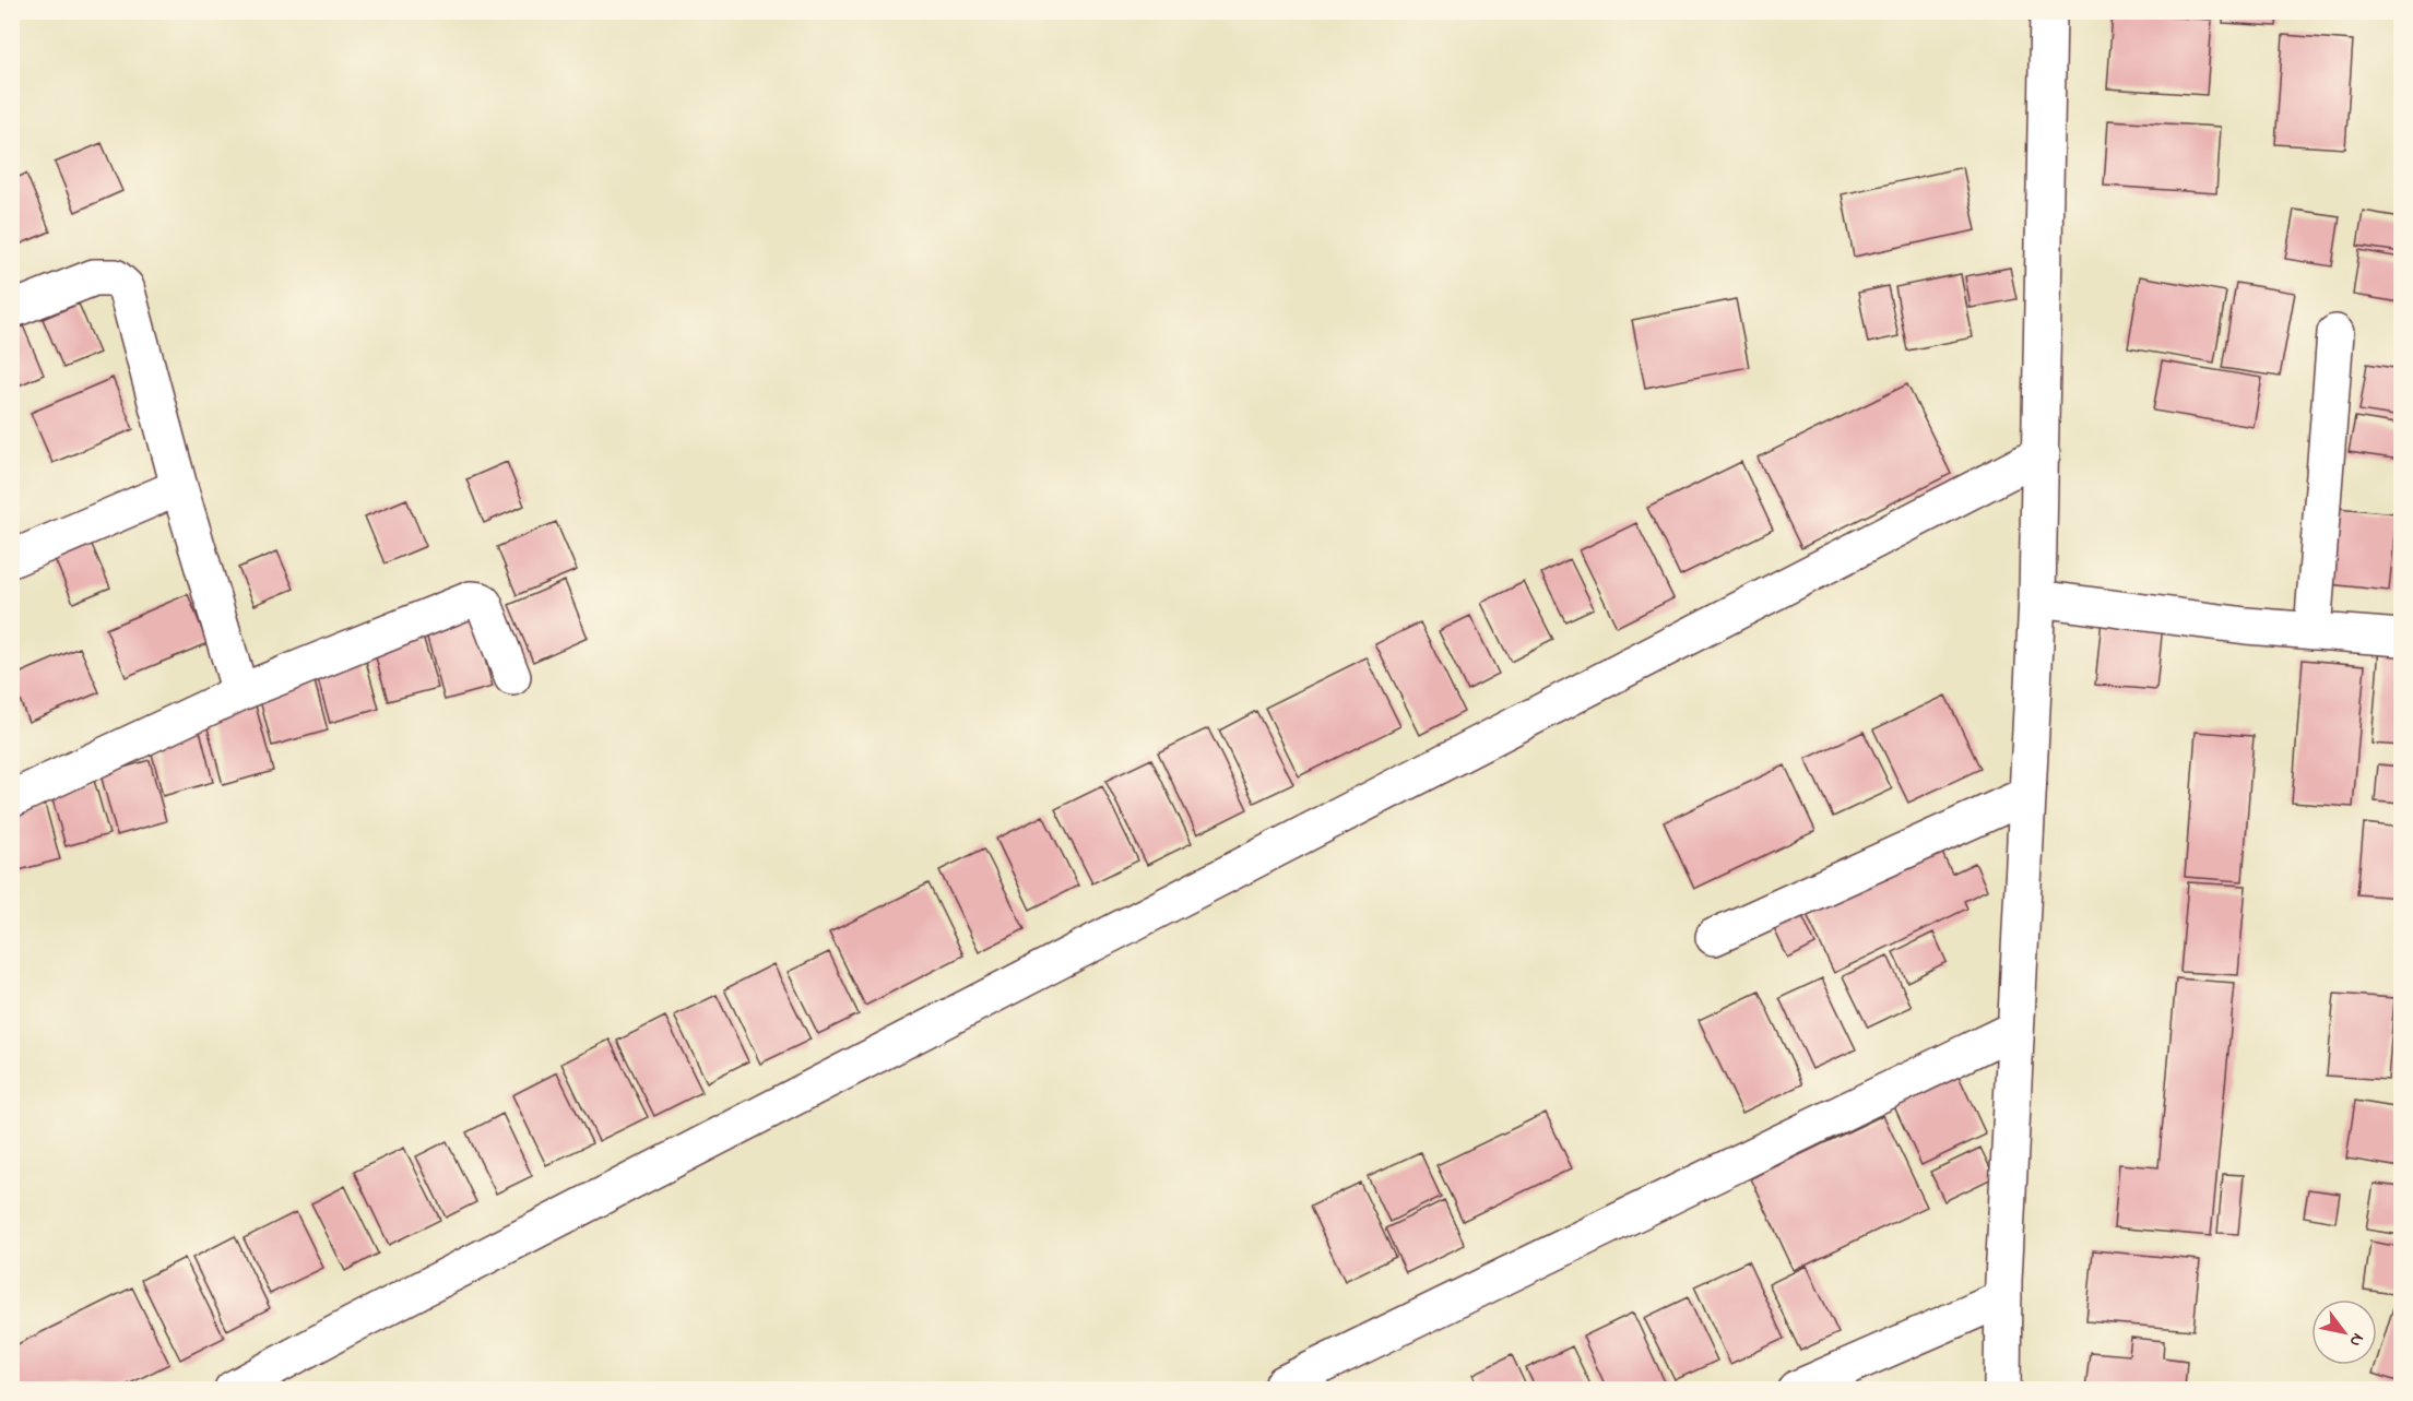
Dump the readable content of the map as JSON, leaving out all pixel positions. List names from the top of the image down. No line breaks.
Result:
{"north":"bottom right"}
